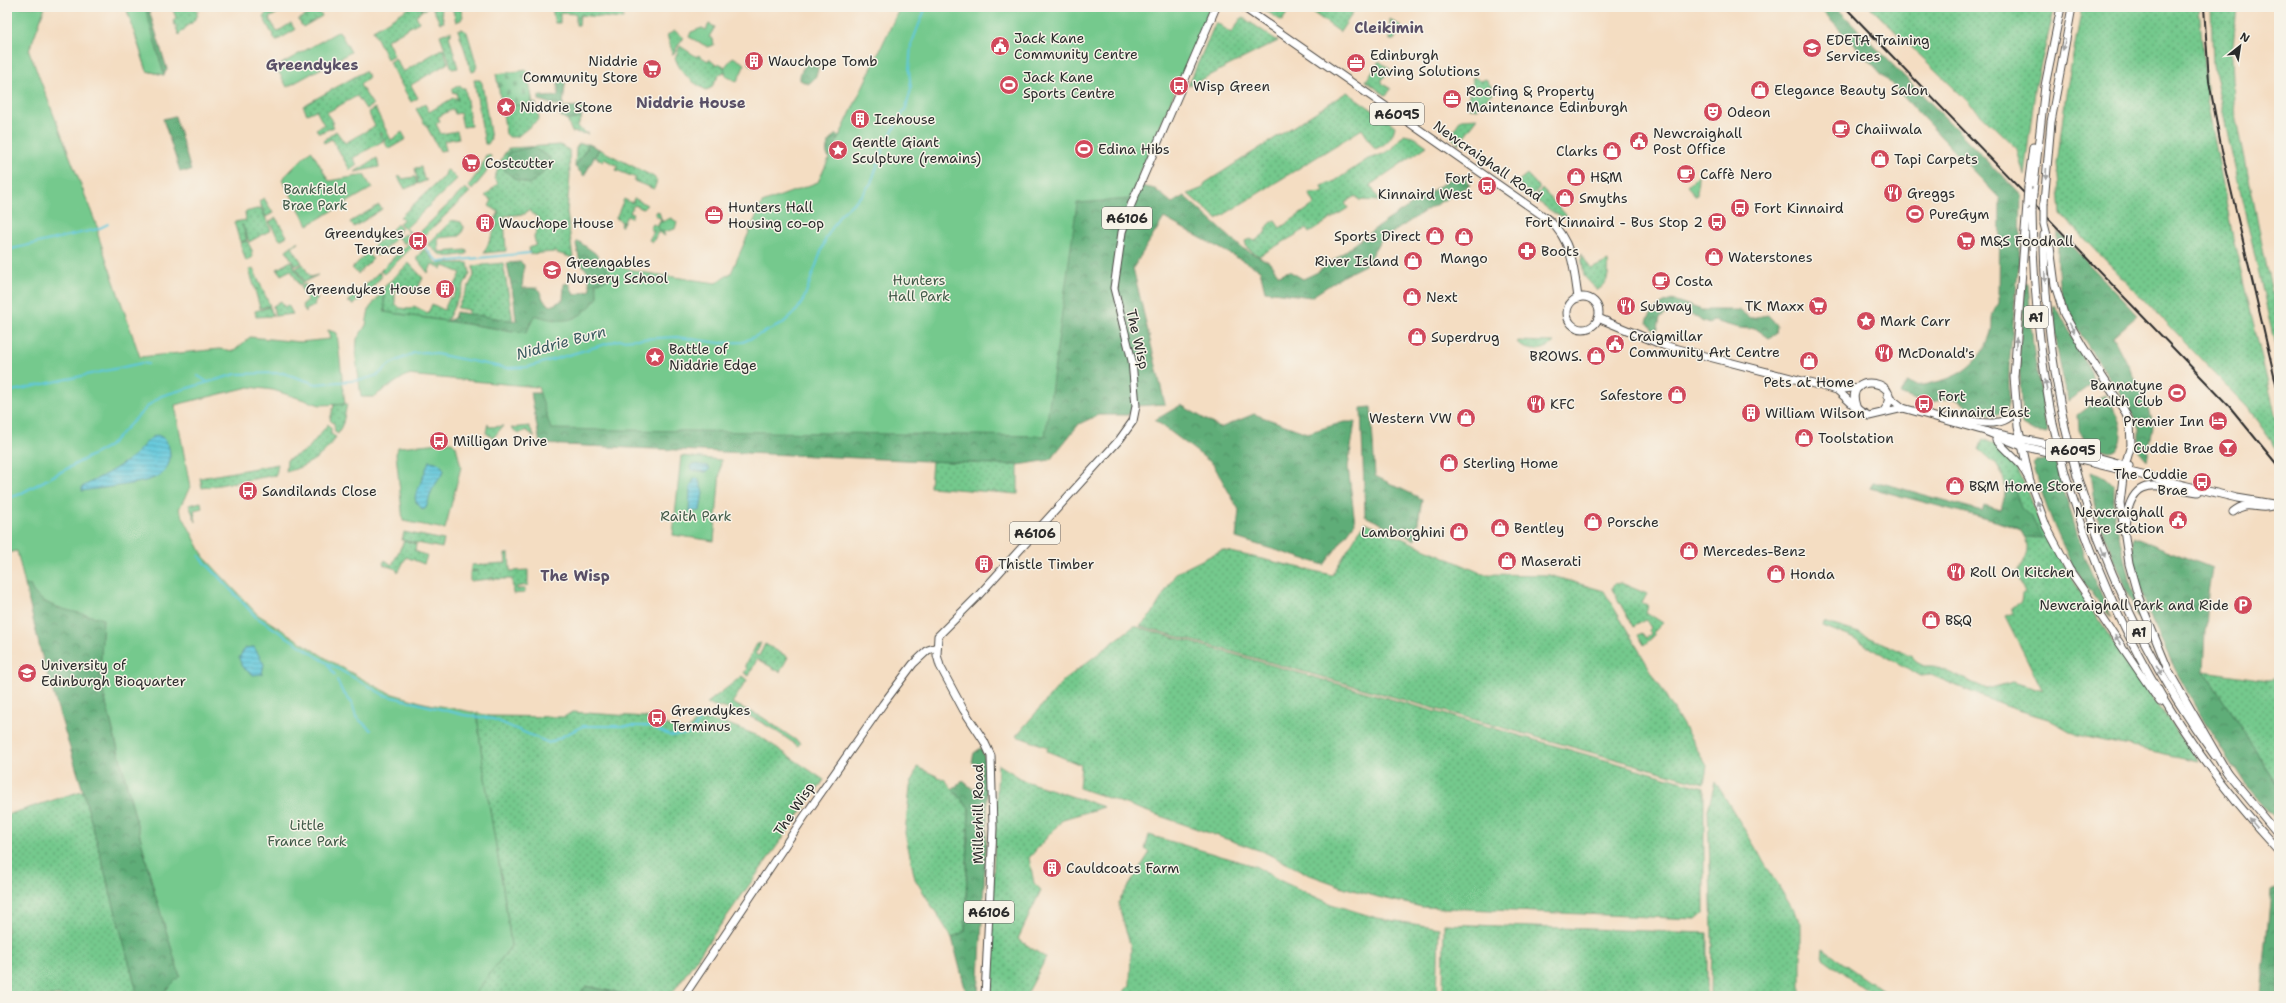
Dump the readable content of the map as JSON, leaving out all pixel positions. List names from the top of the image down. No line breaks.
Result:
{"streets":{"main road":["A6095","Newcraighall Road","A6106","A1","The Wisp","Millerhill Road"]},"crossings":[["A6095","Newcraighall Road"],["The Wisp","Millerhill Road"]],"districts":["Cleikimin","Greendykes","Niddrie House","The Wisp"],"water":["Niddrie Burn"],"parks":["Bankfield Brae Park","Hunters Hall Park","Raith Park","Little France Park"],"places":{"public building":["Jack Kane Community Centre","Newcraighall Post Office","Craigmillar Community Art Centre","Newcraighall Fire Station"],"school or university":["EDETA Training Services","Greengables Nursery School","University of Edinburgh Bioquarter"],"building":["Wauchope Tomb","Icehouse","Wauchope House","Greendykes House","William Wilson","Thistle Timber","Cauldcoats Farm"],"office":["Edinburgh Paving Solutions","Roofing & Property Maintenance Edinburgh","Hunters Hall Housing co-op"],"supermarket":["Niddrie Community Store","Costcutter","M&S Foodhall","TK Maxx"],"sports":["Jack Kane Sports Centre","Edina Hibs","PureGym","Bannatyne Health Club"],"bus stop":["Wisp Green","Fort Kinnaird West","Fort Kinnaird","Fort Kinnaird - Bus Stop 2","Greendykes Terrace","Fort Kinnaird East","Milligan Drive","The Cuddie Brae","Sandilands Close","Greendykes Terminus"],"shop":["Elegance Beauty Salon","Clarks","Tapi Carpets","H&M","Smyths","Sports Direct","Mango","Waterstones","River Island","Next","Superdrug","BROWS.","Pets at Home","Safestore","Western VW","Toolstation","Sterling Home","B&M Home Store","Porsche","Bentley","Lamborghini","Mercedes-Benz","Maserati","Honda","B&Q"],"place":["Niddrie Stone","Gentle Giant Sculpture (remains)","Mark Carr","Battle of Niddrie Edge"],"theatre":["Odeon"],"cafe":["Chaiiwala","Caffè Nero","Costa"],"restaurant":["Greggs","Subway","McDonald's","KFC","Roll On Kitchen"],"pharmacy":["Boots"],"hotel":["Premier Inn"],"bar":["Cuddie Brae"],"parking":["Newcraighall Park and Ride"]},"north":"top right"}
